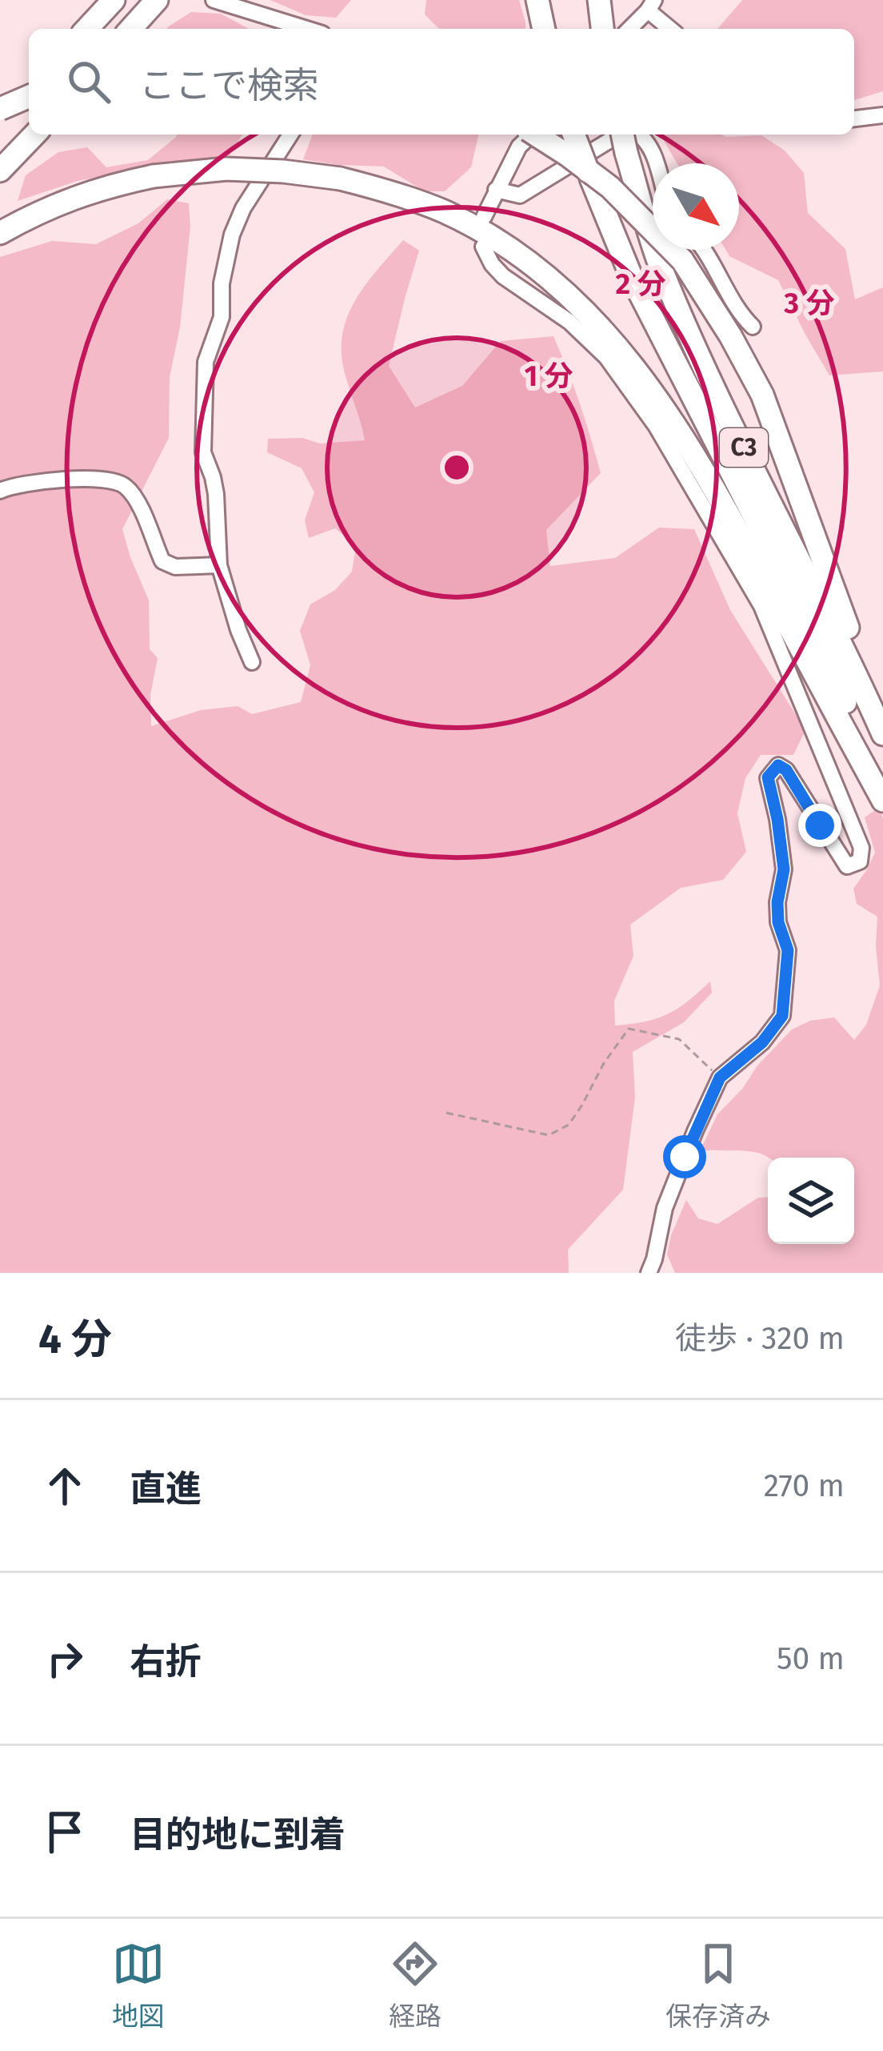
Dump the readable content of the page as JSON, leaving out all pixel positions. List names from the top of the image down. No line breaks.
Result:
{"streets":{"highway":["C3"]},"north":"bottom right","page":{"search":"ここで検索","heading":["4 分","徒歩 · 320 m"],"list":[["直進","270 m"],["右折","50 m"],"目的地に到着"],"nav":["地図","経路","保存済み"]},"rings":["2 分","3 分","1 分"]}
